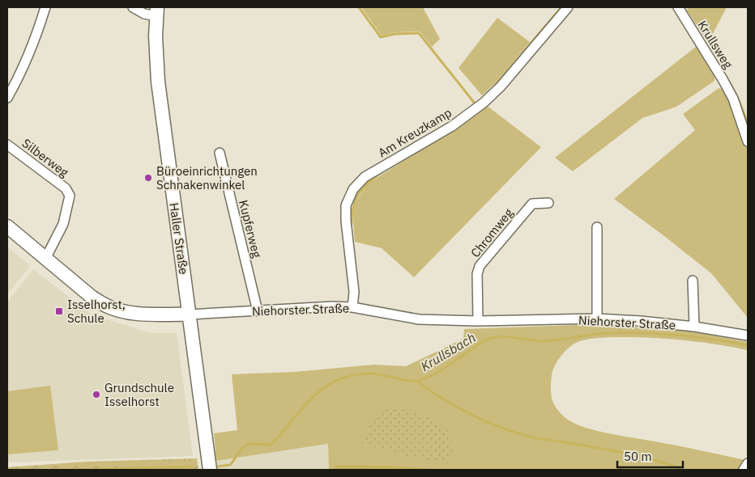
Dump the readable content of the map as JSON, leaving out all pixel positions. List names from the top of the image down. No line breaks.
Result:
{"streets":{"street":["Krullsweg","Am Kreuzkamp","Silberweg","Kupferweg","Chromweg","Haller Straße","Niehorster Straße"]},"crossings":[["Am Kreuzkamp","Niehorster Straße"],["Silberweg","Niehorster Straße"],["Kupferweg","Niehorster Straße"],["Chromweg","Niehorster Straße"],["Haller Straße","Niehorster Straße"]],"water":["Krullsbach"],"places":{"other":["Büroeinrichtungen Schnakenwinkel","Grundschule Isselhorst"],"transit":["Isselhorst, Schule"]},"scale_bar":"50 m"}
